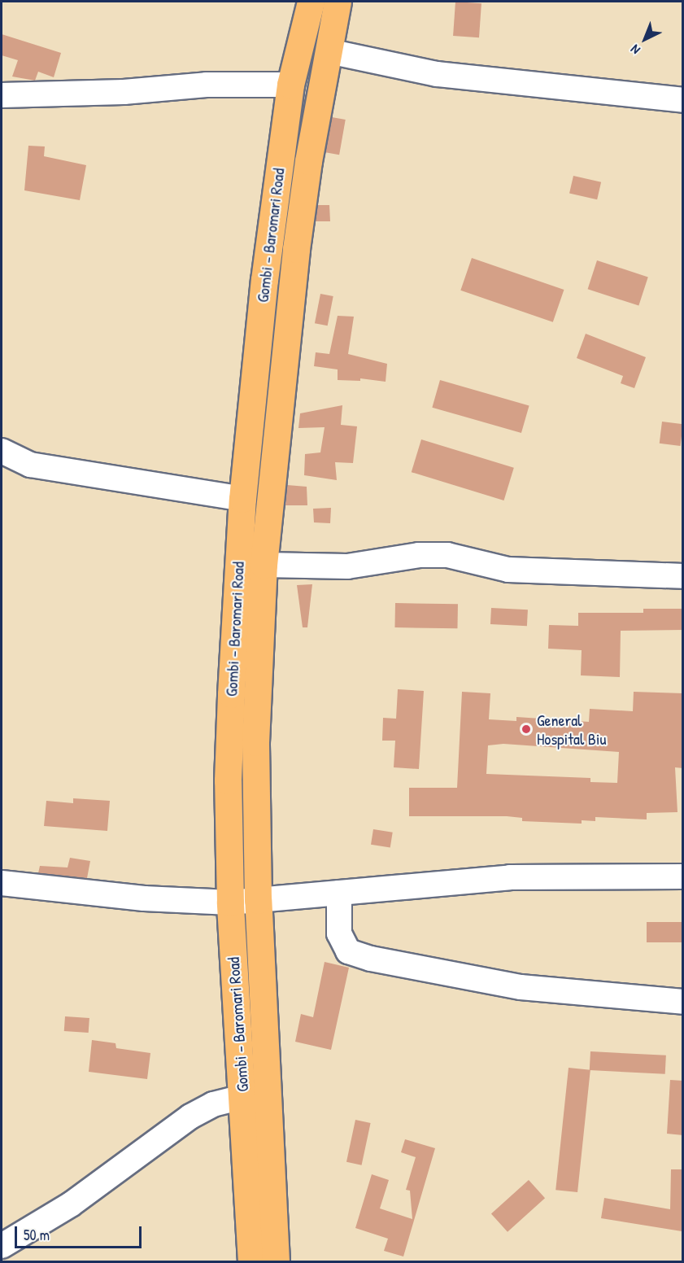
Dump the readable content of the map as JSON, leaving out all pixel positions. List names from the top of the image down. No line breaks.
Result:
{"streets":{"main road":["Gombi - Baromari Road"]},"places":["General Hospital Biu"],"scale_bar":"50 m","north":"bottom left"}
